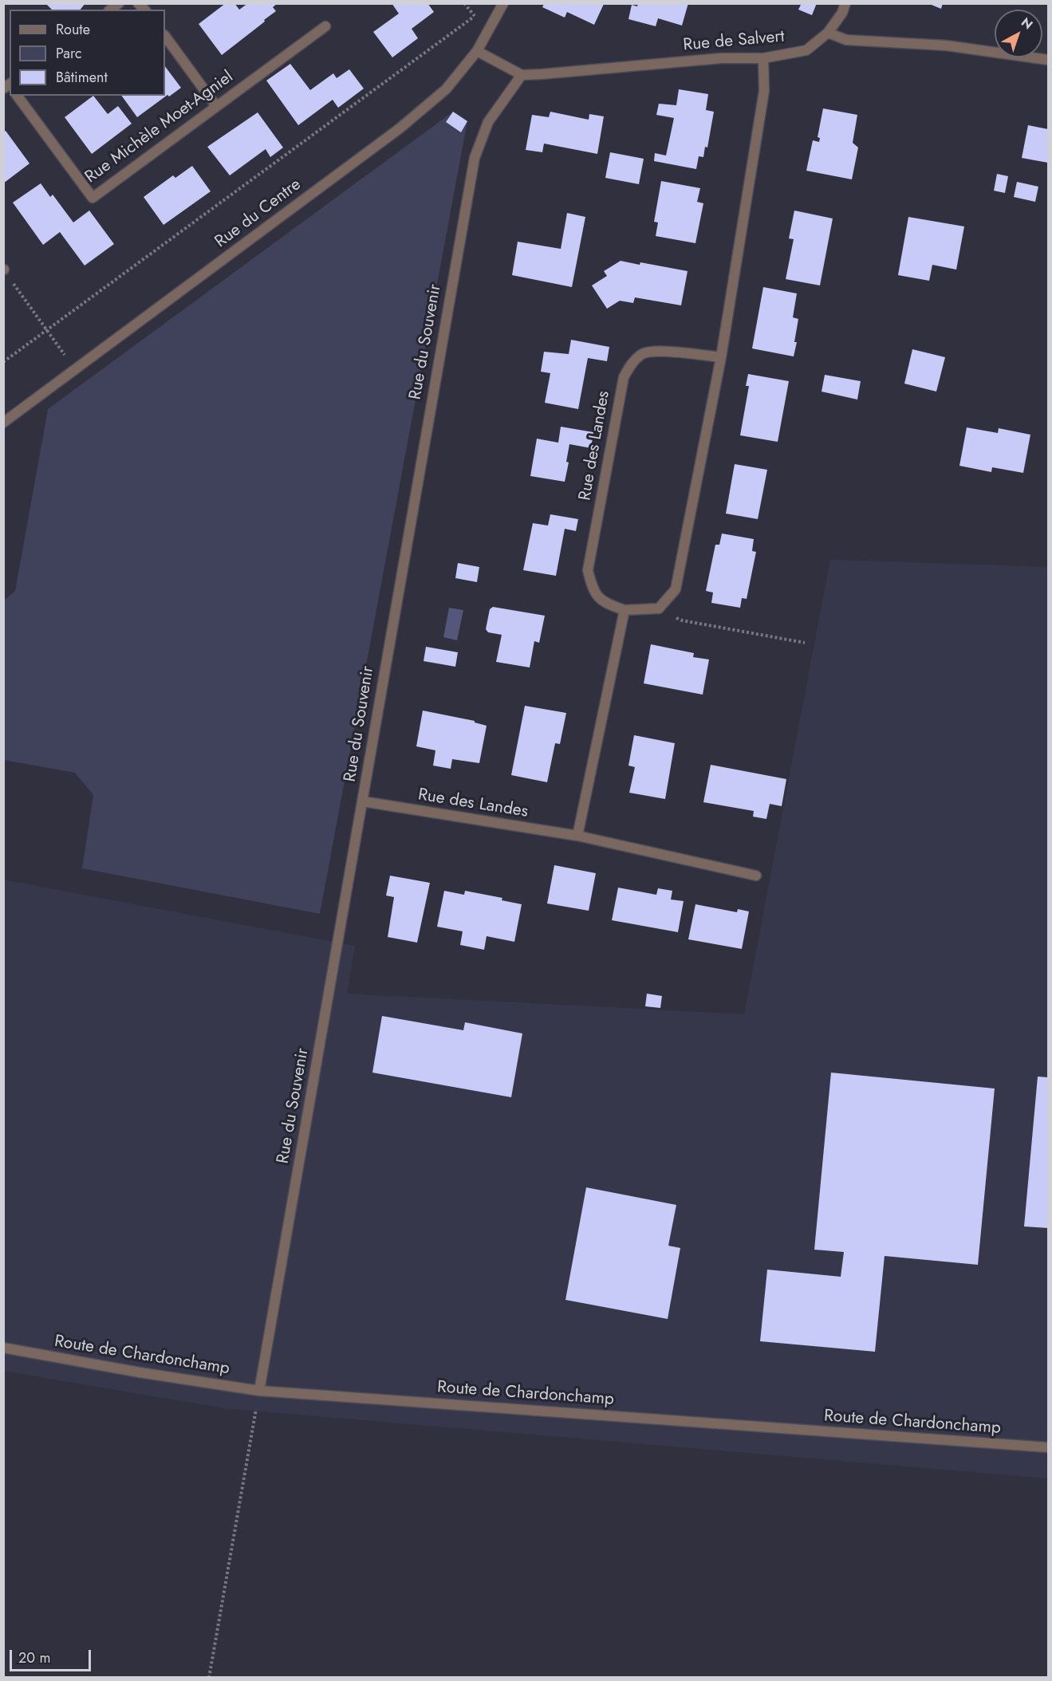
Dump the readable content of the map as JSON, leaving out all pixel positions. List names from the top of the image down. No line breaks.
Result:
{"streets":{"street":["Rue de Salvert","Rue Michèle Moet-Agniel","Rue du Centre","Rue du Souvenir","Rue des Landes","Route de Chardonchamp"]},"crossings":[["Rue de Salvert","Rue du Souvenir"],["Rue du Souvenir","Rue des Landes"],["Rue du Souvenir","Route de Chardonchamp"]],"legend":["Route","Parc","Bâtiment"],"scale_bar":"20 m","north":"top right"}
